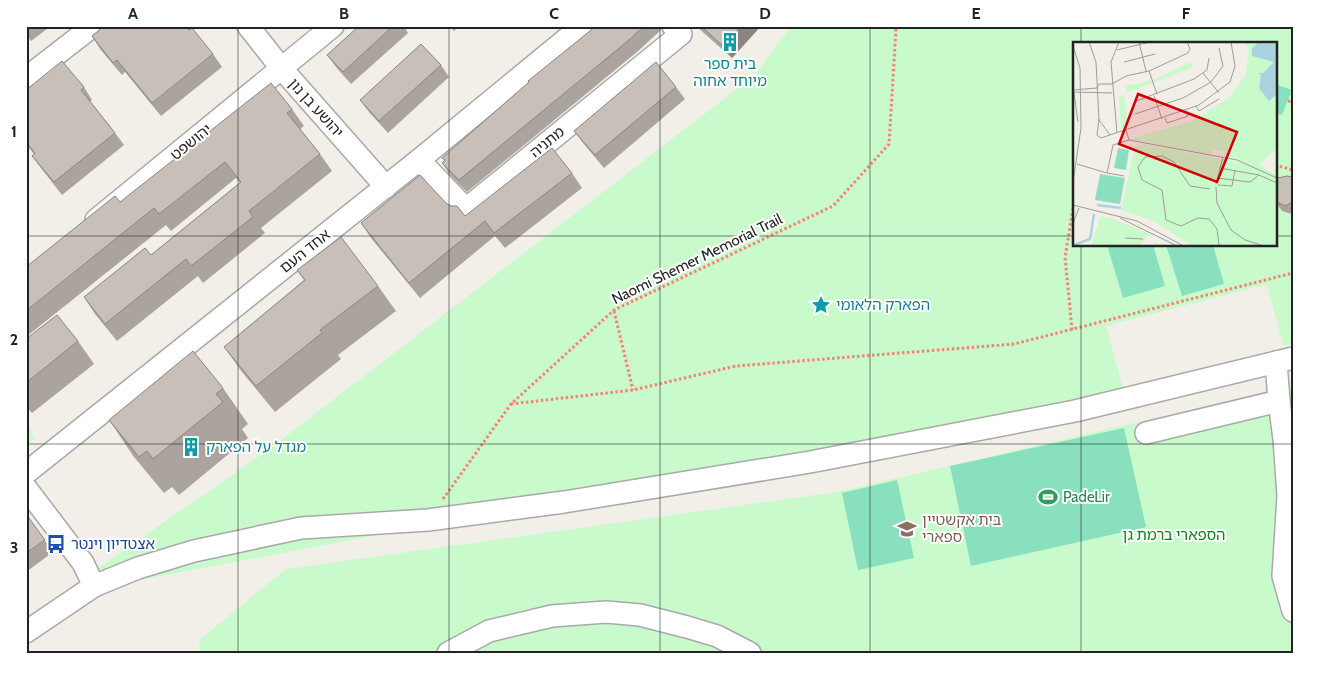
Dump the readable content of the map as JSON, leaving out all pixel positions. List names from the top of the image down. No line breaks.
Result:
{"streets":{"street":["יהושע בן נון","יהושפט","מתניה","אחד העם"],"path":["Naomi Shemer Memorial Trail"]},"crossings":[["יהושע בן נון","יהושפט"],["יהושע בן נון","אחד העם"],["מתניה","אחד העם"]],"parks":["הספארי ברמת גן"],"places":{"building":["בית ספר מיוחד אחוה","מגדל על הפארק"],"place":["הפארק הלאומי"],"sports":["PadeLir"],"school or university":["בית אקשטיין ספארי"],"bus stop":["אצטדיון וינטר"]},"grid":{"columns":["A","B","C","D","E","F"],"rows":["1","2","3"]}}
